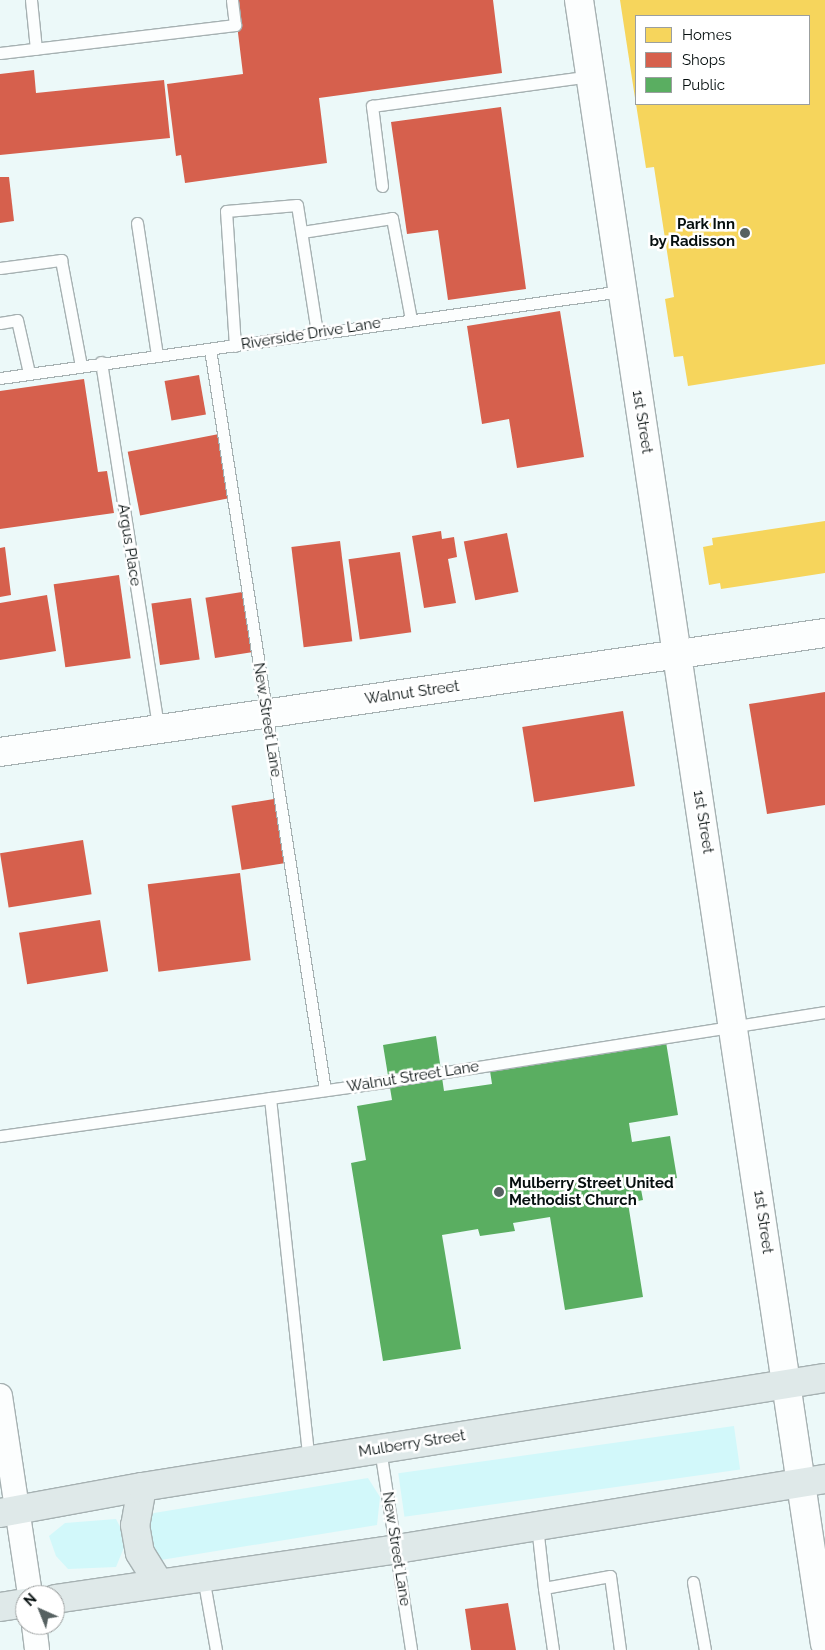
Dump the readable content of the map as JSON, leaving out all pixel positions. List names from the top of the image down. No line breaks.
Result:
{"streets":{"main road":["Mulberry Street"],"street":["1st Street","Walnut Street"],"lane":["Riverside Drive Lane","Argus Place","New Street Lane","Walnut Street Lane"]},"crossings":[["Riverside Drive Lane","1st Street"],["Riverside Drive Lane","Argus Place"],["Riverside Drive Lane","New Street Lane"],["1st Street","Walnut Street"],["1st Street","Walnut Street Lane"],["1st Street","Mulberry Street"],["Argus Place","Walnut Street"],["Walnut Street","New Street Lane"],["New Street Lane","Walnut Street Lane"],["New Street Lane","Mulberry Street"]],"places":["Park Inn by Radisson","Mulberry Street United Methodist Church"],"legend":["Homes","Shops","Public"],"north":"top left"}
